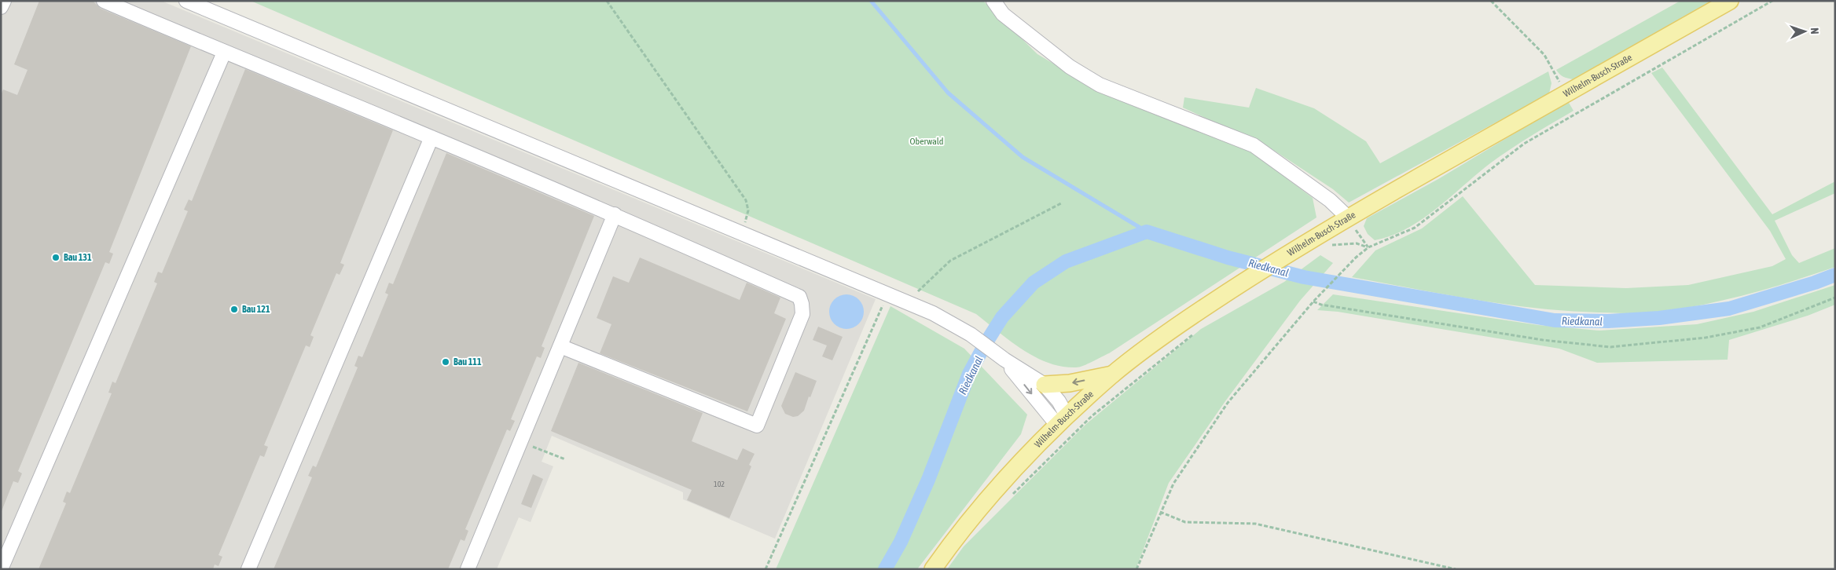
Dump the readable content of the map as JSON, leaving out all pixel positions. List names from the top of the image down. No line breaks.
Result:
{"streets":{"main road":["Wilhelm-Busch-Straße"]},"water":["Riedkanal"],"parks":["Oberwald"],"places":["Bau 131","Bau 121","Bau 111"],"house_numbers":["102"],"north":"right"}
